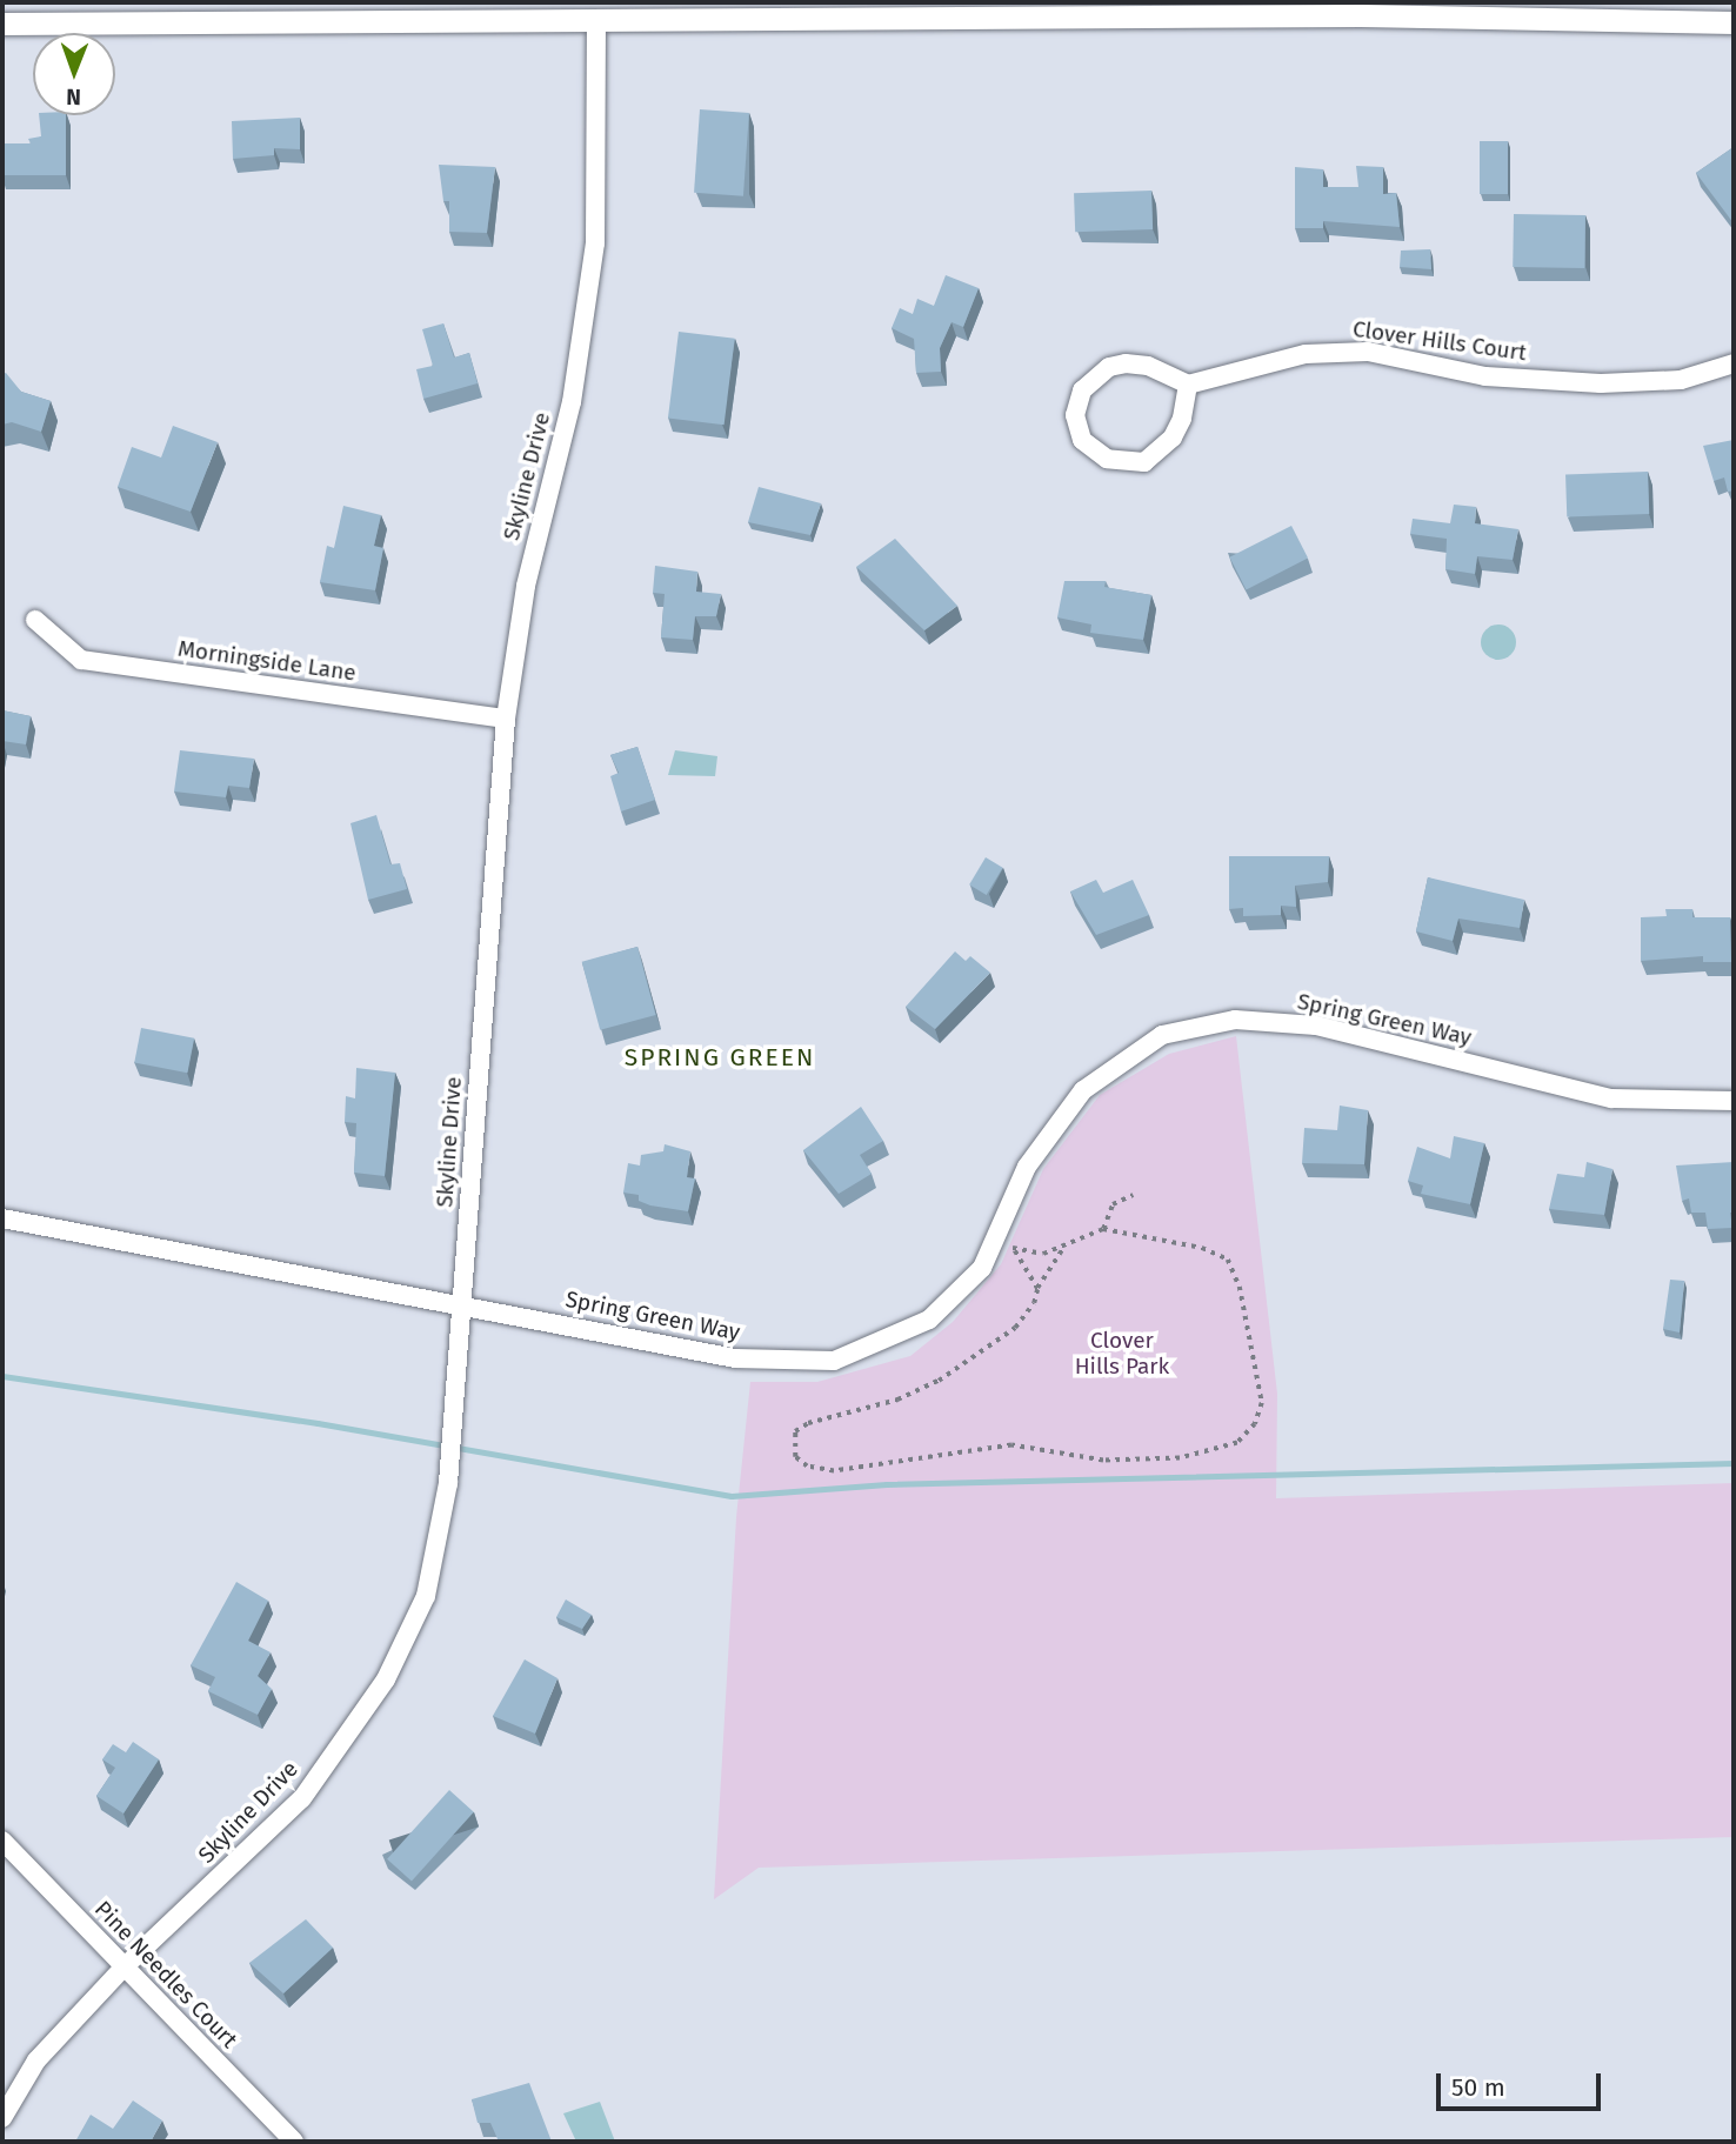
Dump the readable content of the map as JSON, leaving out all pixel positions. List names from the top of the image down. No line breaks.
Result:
{"streets":{"street":["Clover Hills Court","Skyline Drive","Morningside Lane","Spring Green Way","Pine Needles Court"]},"crossings":[["Skyline Drive","Morningside Lane"],["Skyline Drive","Spring Green Way"],["Skyline Drive","Pine Needles Court"]],"districts":["SPRING GREEN"],"parks":["Clover Hills Park"],"scale_bar":"50 m","north":"bottom"}
